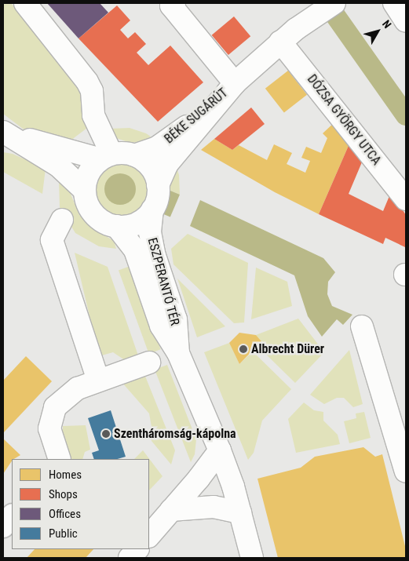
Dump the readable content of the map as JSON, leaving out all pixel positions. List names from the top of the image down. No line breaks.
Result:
{"streets":{"street":["BÉKE SUGÁRÚT","DÓZSA GYÖRGY UTCA","ESZPERANTÓ TÉR"]},"crossings":[["BÉKE SUGÁRÚT","ESZPERANTÓ TÉR"]],"places":["Albrecht Dürer","Szentháromság-kápolna"],"legend":["Homes","Shops","Offices","Public"],"north":"top right"}
